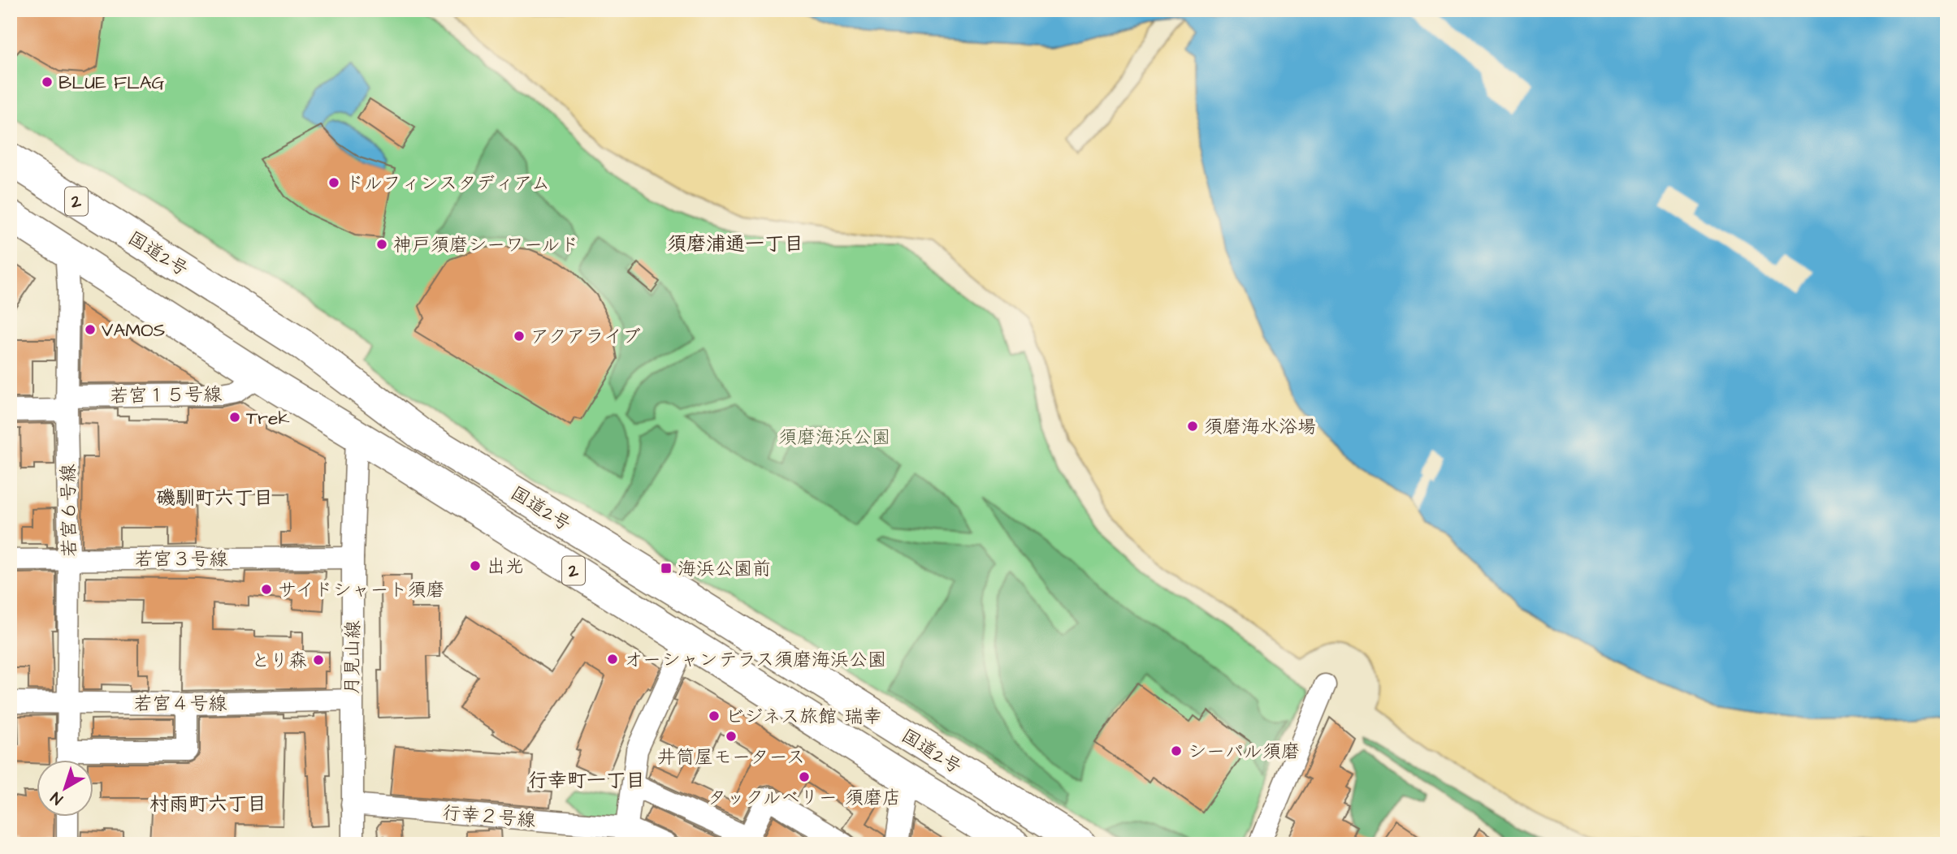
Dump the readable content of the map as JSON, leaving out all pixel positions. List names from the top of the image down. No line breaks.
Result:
{"streets":{"highway":["2","国道2号"],"street":["若宮１５号線","若宮６号線","若宮３号線","月見山線","若宮４号線","行幸２号線"]},"crossings":[["2","国道2号"],["2","月見山線"],["国道2号","若宮１５号線"],["国道2号","若宮６号線"],["国道2号","月見山線"],["若宮１５号線","若宮６号線"],["若宮６号線","若宮３号線"],["若宮６号線","若宮４号線"],["若宮３号線","月見山線"],["月見山線","若宮４号線"],["月見山線","行幸２号線"]],"districts":["須磨浦通一丁目","磯馴町六丁目","行幸町一丁目","村雨町六丁目"],"parks":["須磨海浜公園"],"places":{"other":["BLUE FLAG","ドルフィンスタディアム","神戸須磨シーワールド","VAMOS","アクアライブ","Trek","須磨海水浴場","出光","サイドシャート須磨","オーシャンテラス須磨海浜公園","とり森","ビジネス旅館 瑞幸","井筒屋モータース","シーパル須磨","タックルベリー 須磨店"],"transit":["海浜公園前"]},"north":"bottom left"}
